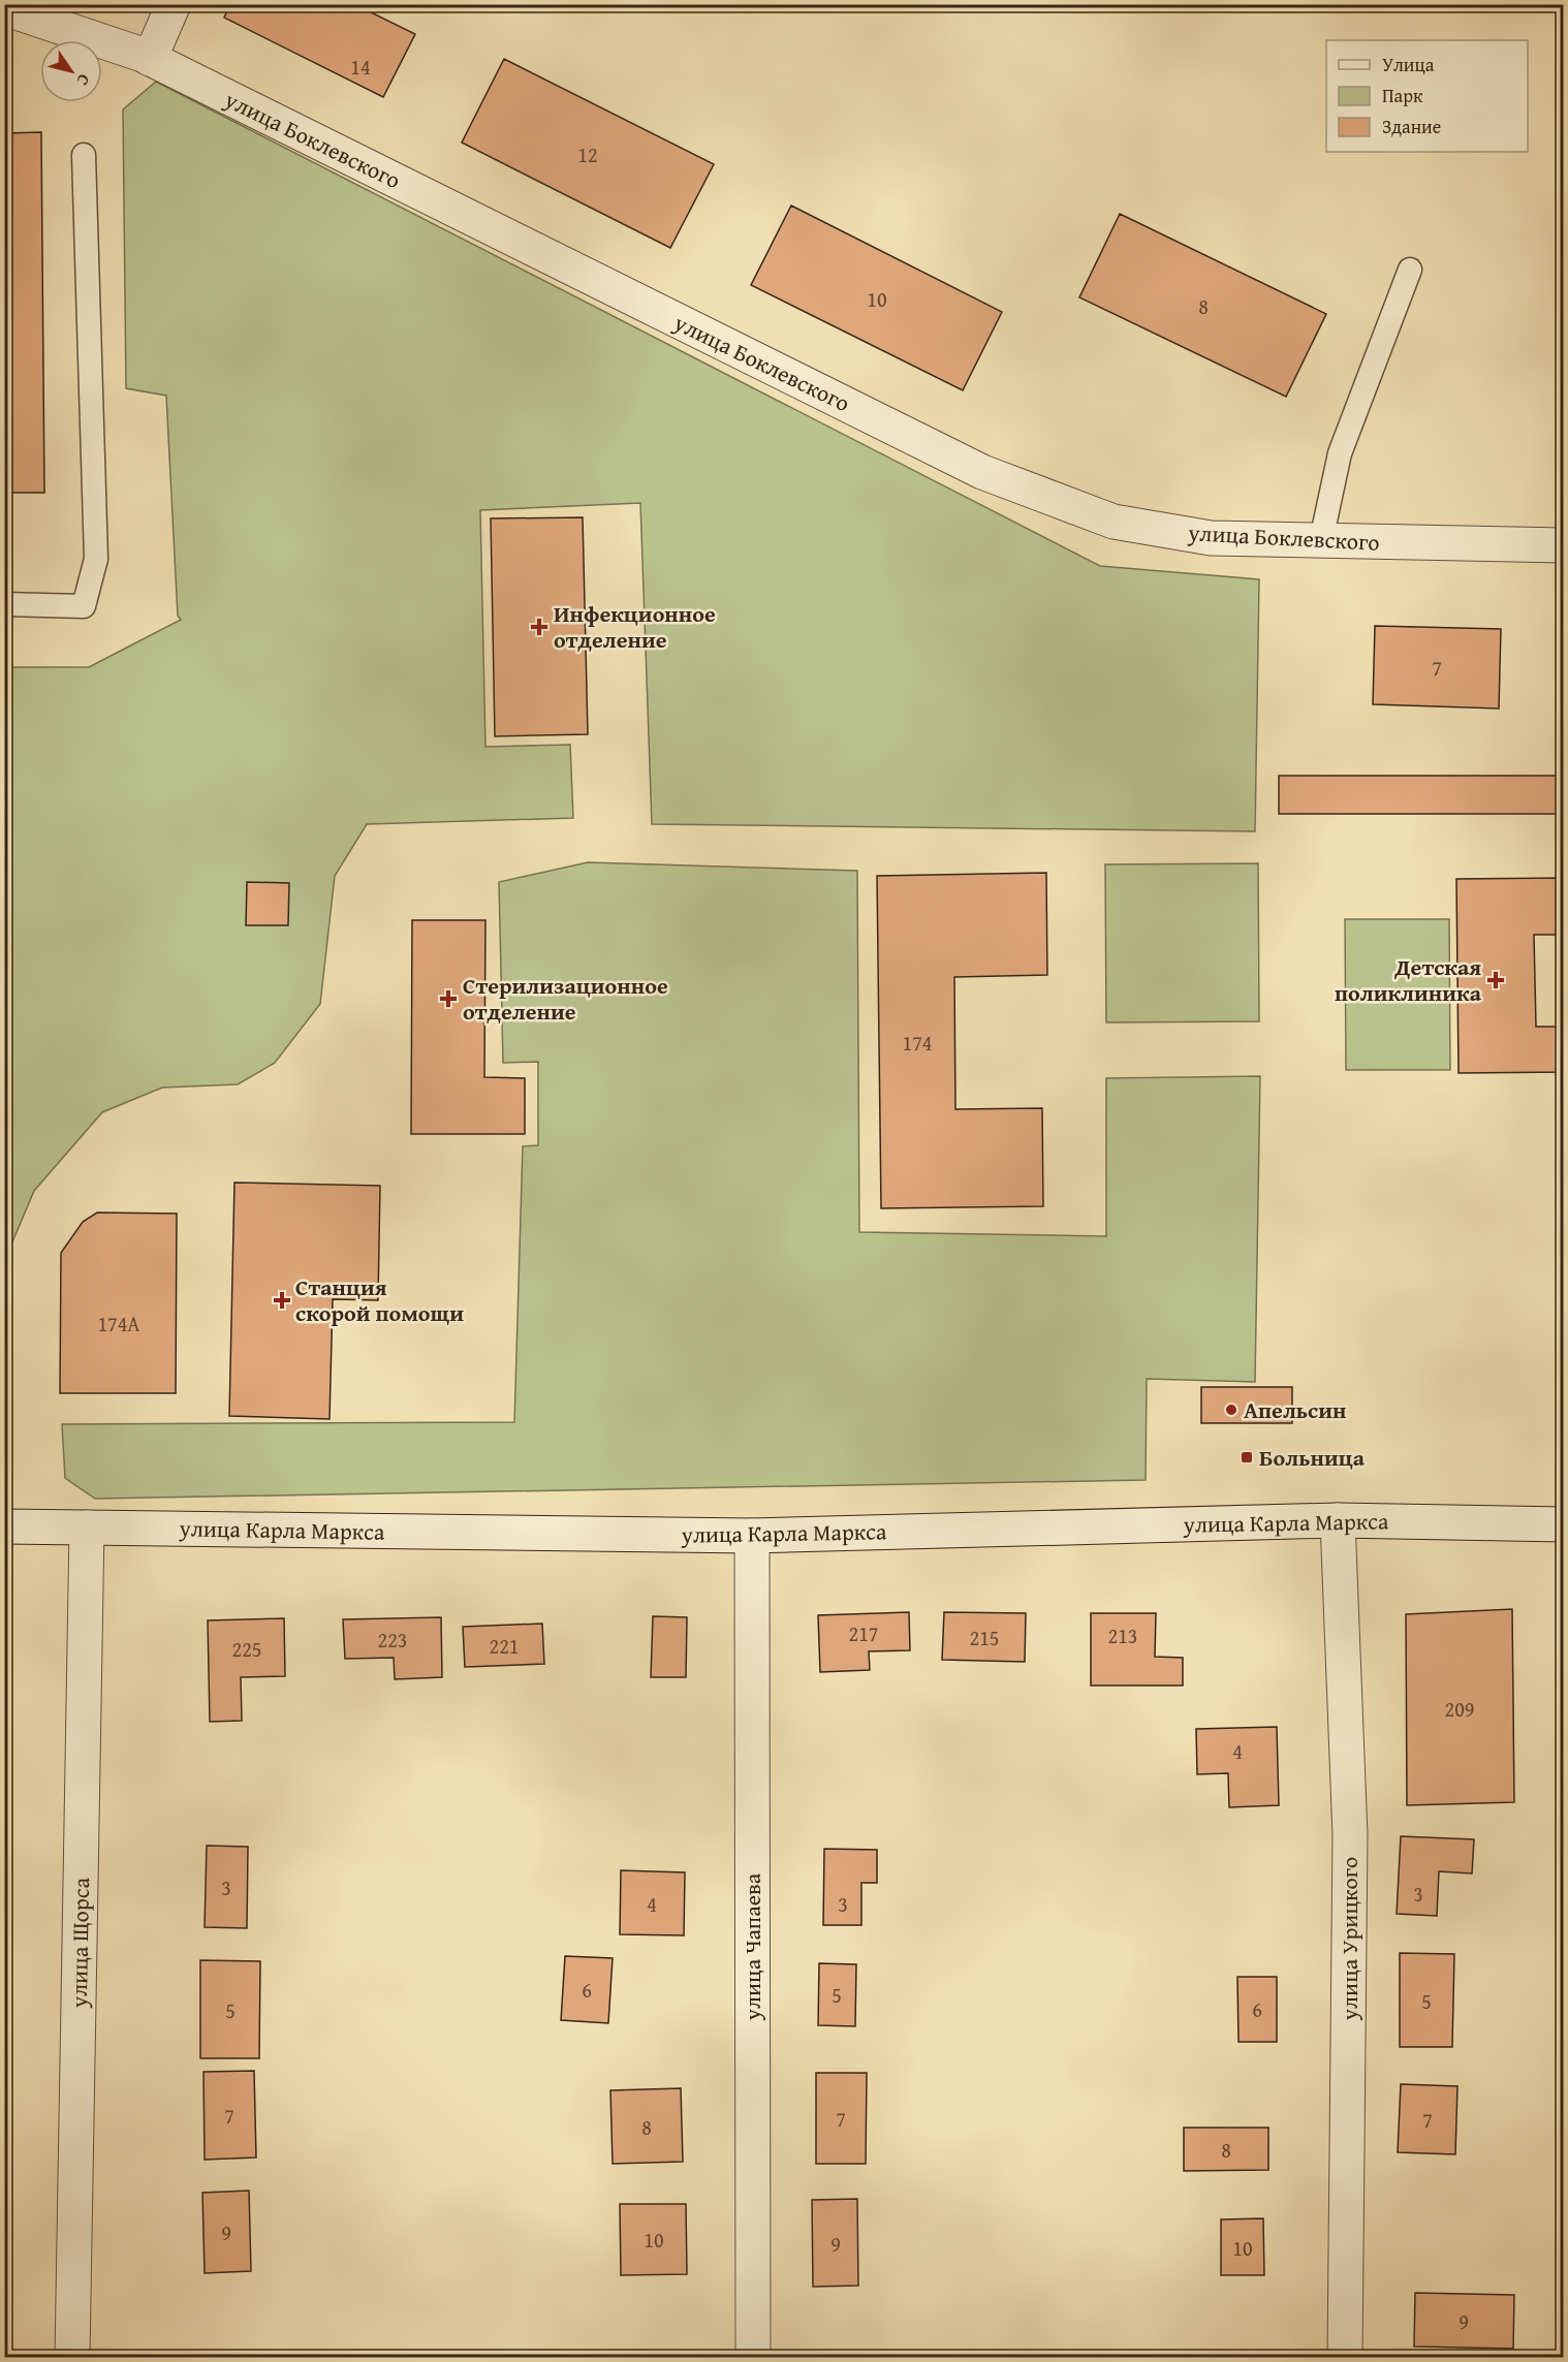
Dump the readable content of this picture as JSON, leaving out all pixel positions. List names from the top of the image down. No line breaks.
{"streets":{"street":["улица Боклевского","улица Карла Маркса","улица Урицкого","улица Щорса","улица Чапаева"]},"crossings":[["улица Карла Маркса","улица Урицкого"],["улица Карла Маркса","улица Щорса"],["улица Карла Маркса","улица Чапаева"]],"places":{"health":["Инфекционное отделение","Детская поликлиника","Стерилизационное отделение","Станция скорой помощи"],"other":["Апельсин"],"transit":["Больница"]},"house_numbers":["14","12","10","8","7","174","174А","217","213","215","223","221","225","209","4","3","3","4","3","6","5","5","6","5","7","7","7","8","8","9","10","9","10","9"],"legend":["Улица","Парк","Здание"],"north":"bottom right"}
